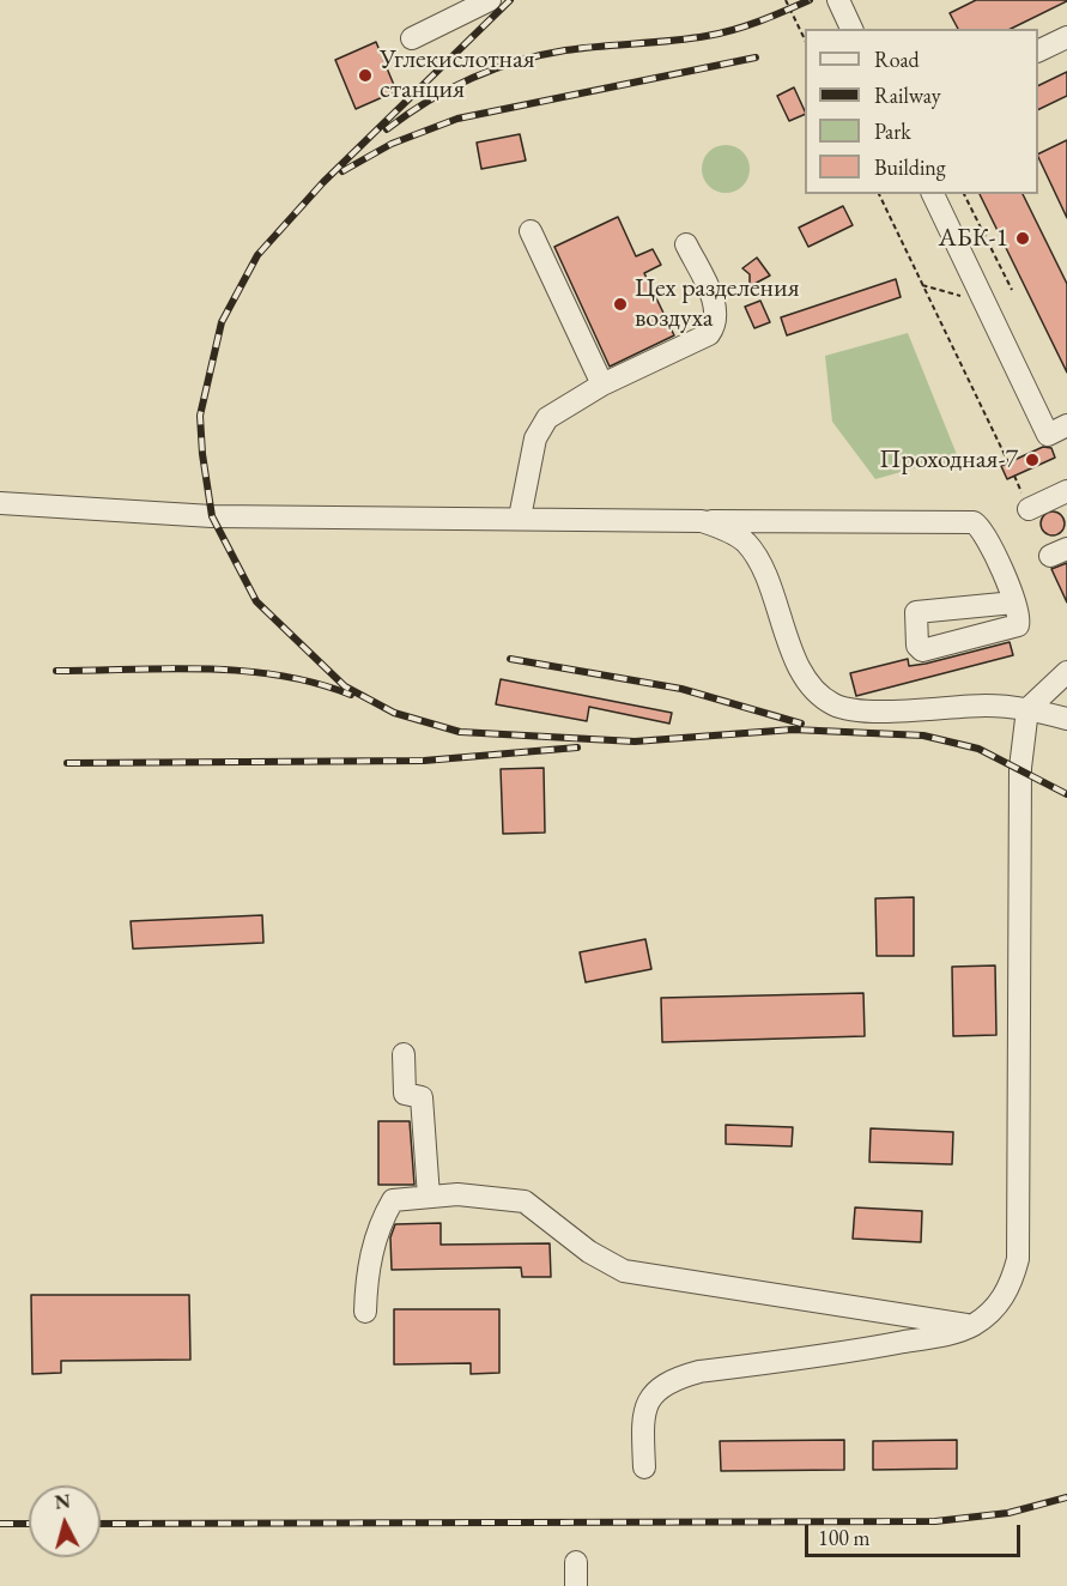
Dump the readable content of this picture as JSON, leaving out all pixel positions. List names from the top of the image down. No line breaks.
{"places":["Углекислотная станция","АБК-1","Цех разделения воздуха","Проходная-7"],"legend":["Road","Railway","Park","Building"],"scale_bar":"100 m","north":"top"}
